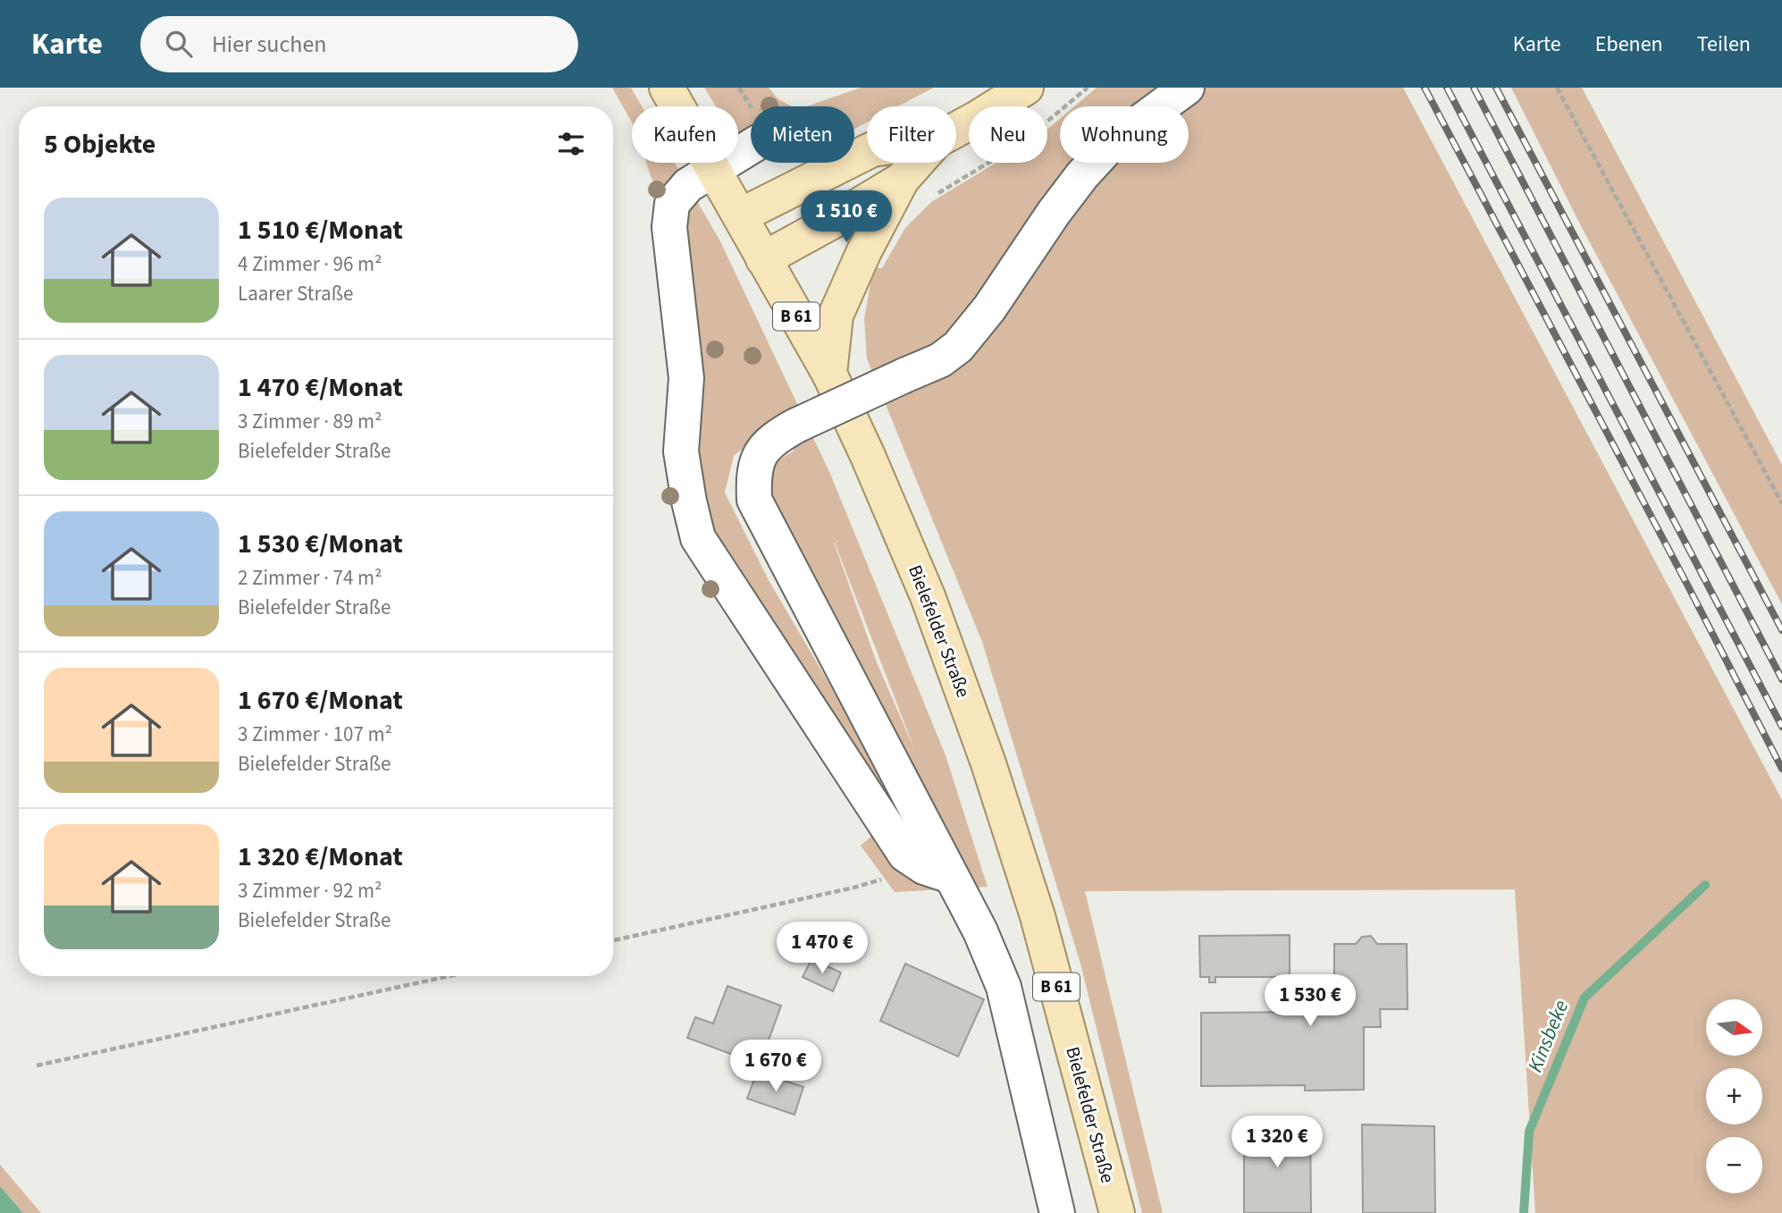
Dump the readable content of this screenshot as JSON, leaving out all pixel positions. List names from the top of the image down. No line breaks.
{"streets":{"main road":["B 61","Bielefelder Straße"]},"crossings":[["B 61","Bielefelder Straße"]],"water":["Kinsbeke"],"north":"right","page":{"header":"Karte","search":"Hier suchen","nav":["Karte","Ebenen","Teilen"],"chip":["Kaufen","Mieten","Filter","Neu","Wohnung"],"heading":"5 Objekte","list":[{"name":"1 510 €/Monat","note":"4 Zimmer · 96 m² · Laarer Straße"},{"name":"1 470 €/Monat","note":"3 Zimmer · 89 m² · Bielefelder Straße"},{"name":"1 530 €/Monat","note":"2 Zimmer · 74 m² · Bielefelder Straße"},{"name":"1 670 €/Monat","note":"3 Zimmer · 107 m² · Bielefelder Straße"},{"name":"1 320 €/Monat","note":"3 Zimmer · 92 m² · Bielefelder Straße"}],"price":["1 510 €","1 470 €","1 530 €","1 670 €","1 320 €"],"map_buttons":["+","−"]}}
